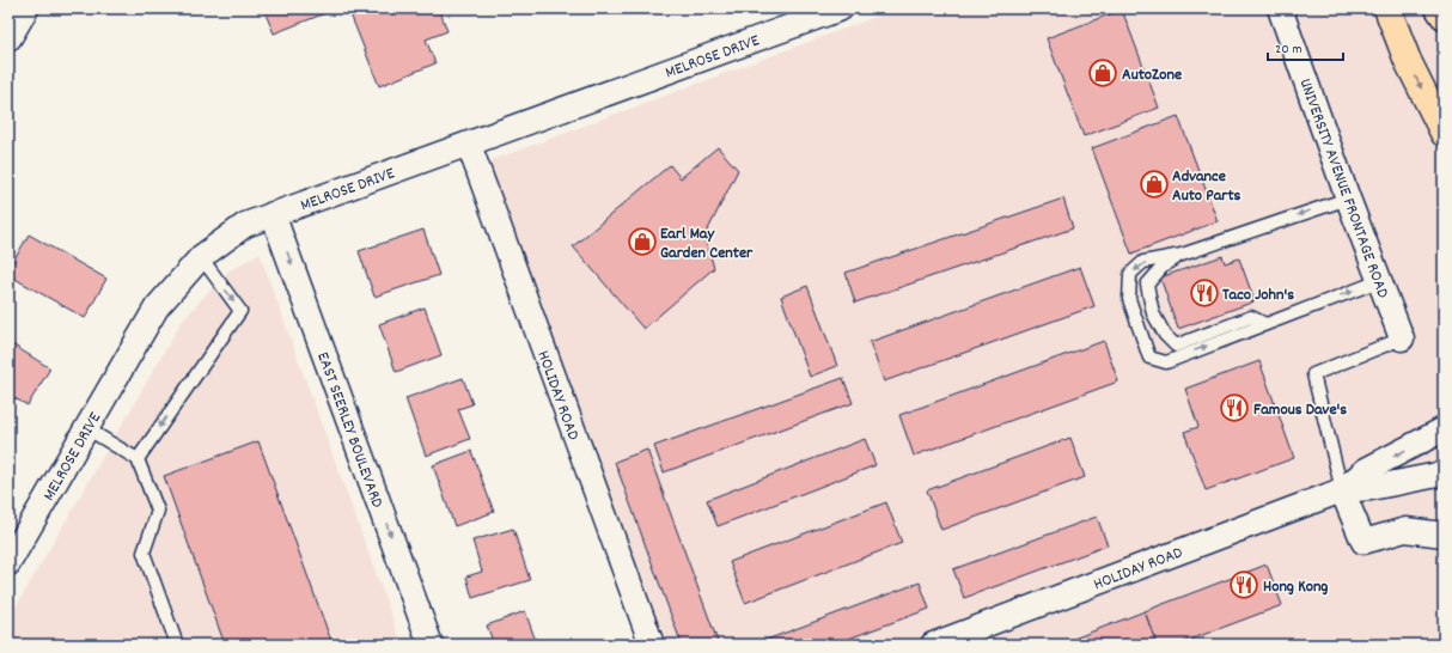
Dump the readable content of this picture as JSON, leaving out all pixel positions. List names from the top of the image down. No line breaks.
{"streets":{"street":["MELROSE DRIVE","UNIVERSITY AVENUE FRONTAGE ROAD","HOLIDAY ROAD","EAST SEERLEY BOULEVARD"]},"crossings":[["MELROSE DRIVE","HOLIDAY ROAD"],["MELROSE DRIVE","EAST SEERLEY BOULEVARD"]],"one_way":["EAST SEERLEY BOULEVARD"],"places":{"shop":["AutoZone","Advance Auto Parts","Earl May Garden Center"],"restaurant":["Taco John's","Famous Dave's","Hong Kong"]},"scale_bar":"20 m"}
